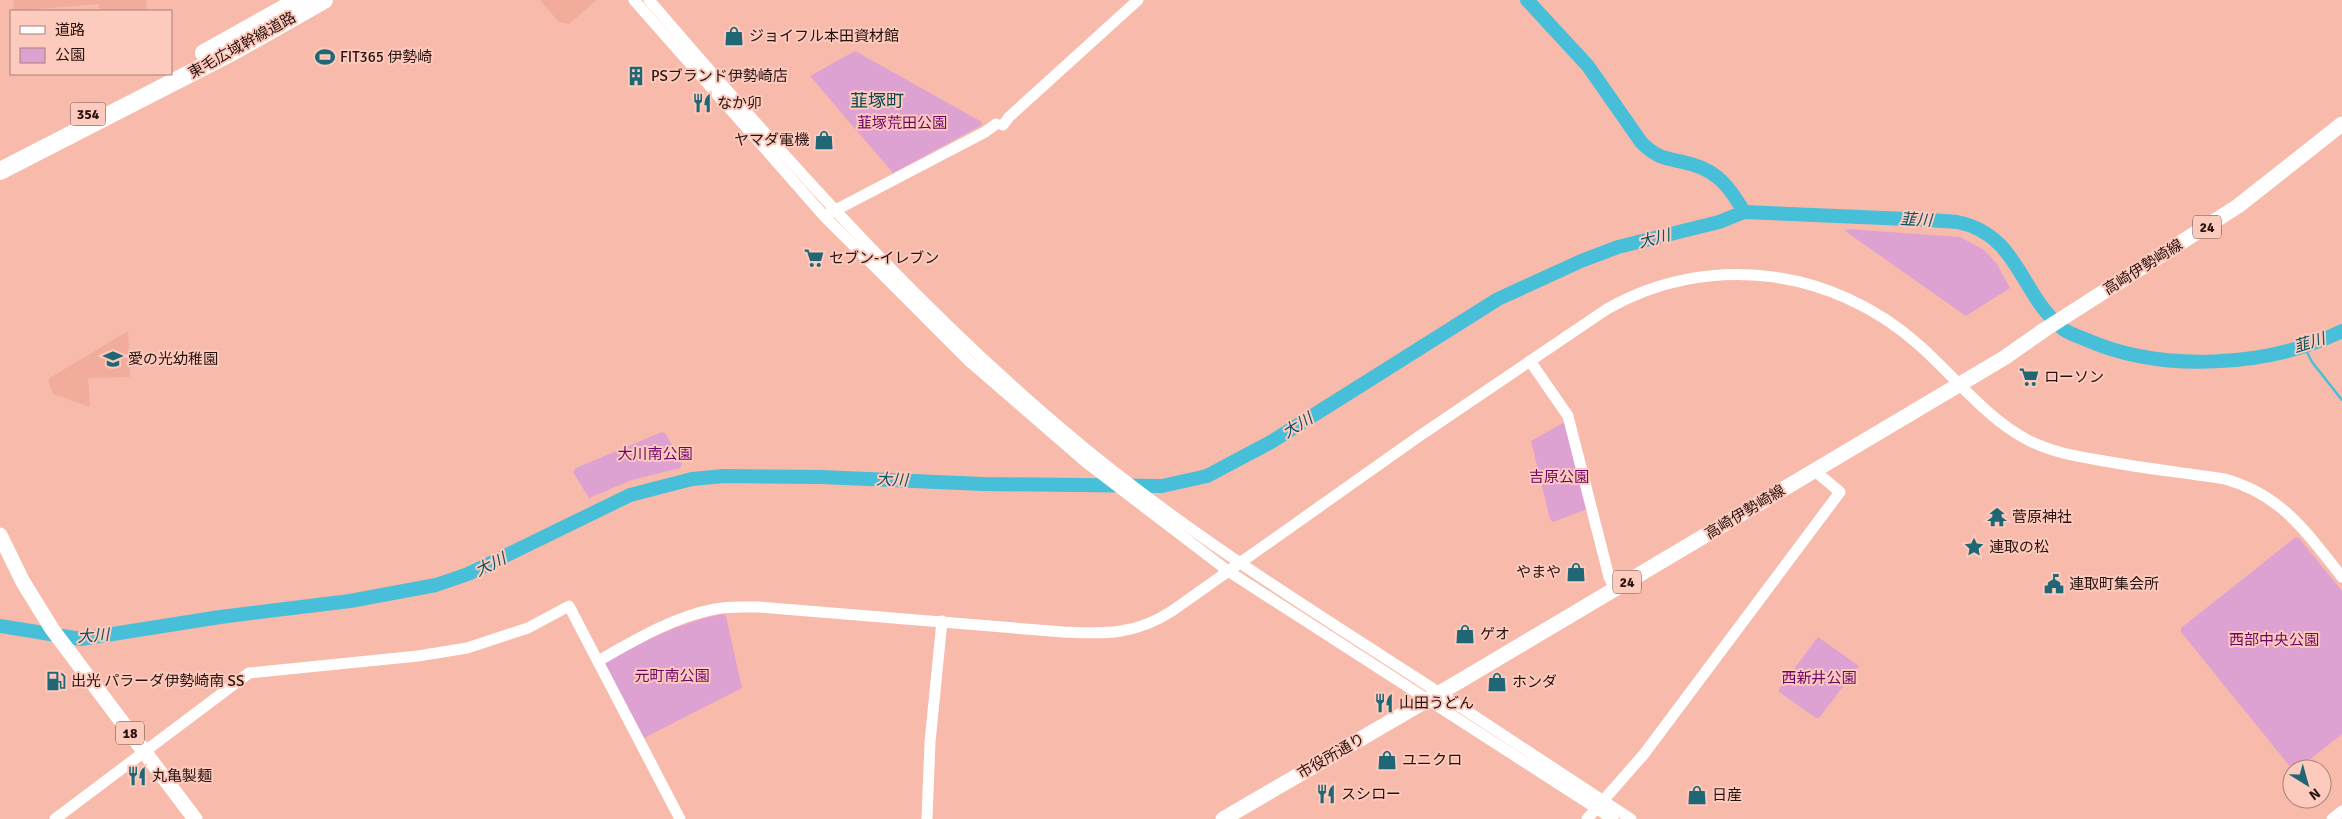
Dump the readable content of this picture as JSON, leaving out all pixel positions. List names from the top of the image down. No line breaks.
{"streets":{"highway":["東毛広域幹線道路","354"],"main road":["24","高崎伊勢崎線","18","市役所通り"]},"crossings":[["高崎伊勢崎線","市役所通り"]],"districts":["韮塚町"],"water":["韮川","大川"],"parks":["韮塚荒田公園","大川南公園","吉原公園","西部中央公園","元町南公園","西新井公園"],"places":{"shop":["ジョイフル本田資材館","ヤマダ電機","やまや","ゲオ","ホンダ","ユニクロ","日産"],"sports":["FIT365 伊勢崎"],"building":["PSブランド伊勢崎店"],"restaurant":["なか卯","山田うどん","丸亀製麺","スシロー"],"supermarket":["セブン-イレブン","ローソン"],"school or university":["愛の光幼稚園"],"temple":["菅原神社"],"place":["連取の松"],"public building":["連取町集会所"],"fuel station":["出光 パラーダ伊勢崎南 SS"]},"legend":["道路","公園"],"north":"bottom right"}
